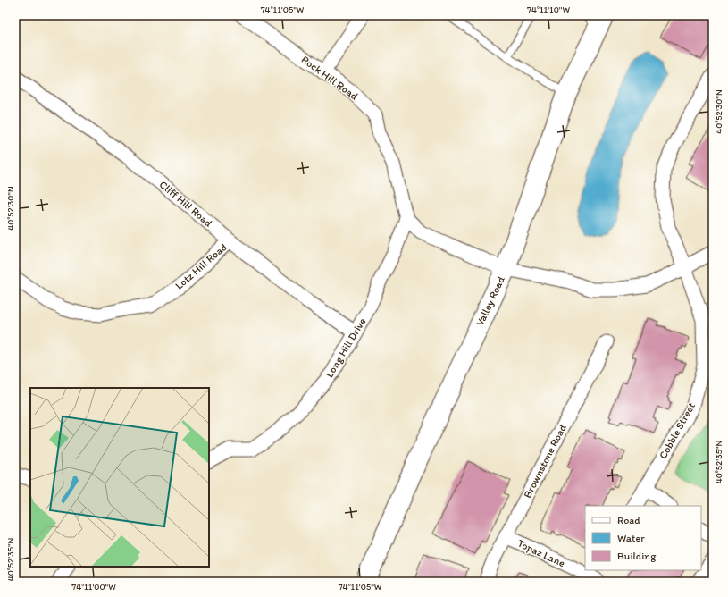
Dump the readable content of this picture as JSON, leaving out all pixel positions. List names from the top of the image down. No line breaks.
{"streets":{"main road":["Valley Road"],"street":["Rock Hill Road","Cliff Hill Road","Lotz Hill Road","Long Hill Drive","Cobble Street","Brownstone Road","Topaz Lane"]},"crossings":[["Rock Hill Road","Valley Road"],["Rock Hill Road","Long Hill Drive"],["Rock Hill Road","Cobble Street"],["Cliff Hill Road","Lotz Hill Road"],["Cliff Hill Road","Long Hill Drive"],["Brownstone Road","Topaz Lane"]],"legend":["Road","Water","Building"],"coordinates":["74°11'05\"W","74°11'10\"W","40°52'30\"N","40°52'35\"N","74°11'00\"W"]}
